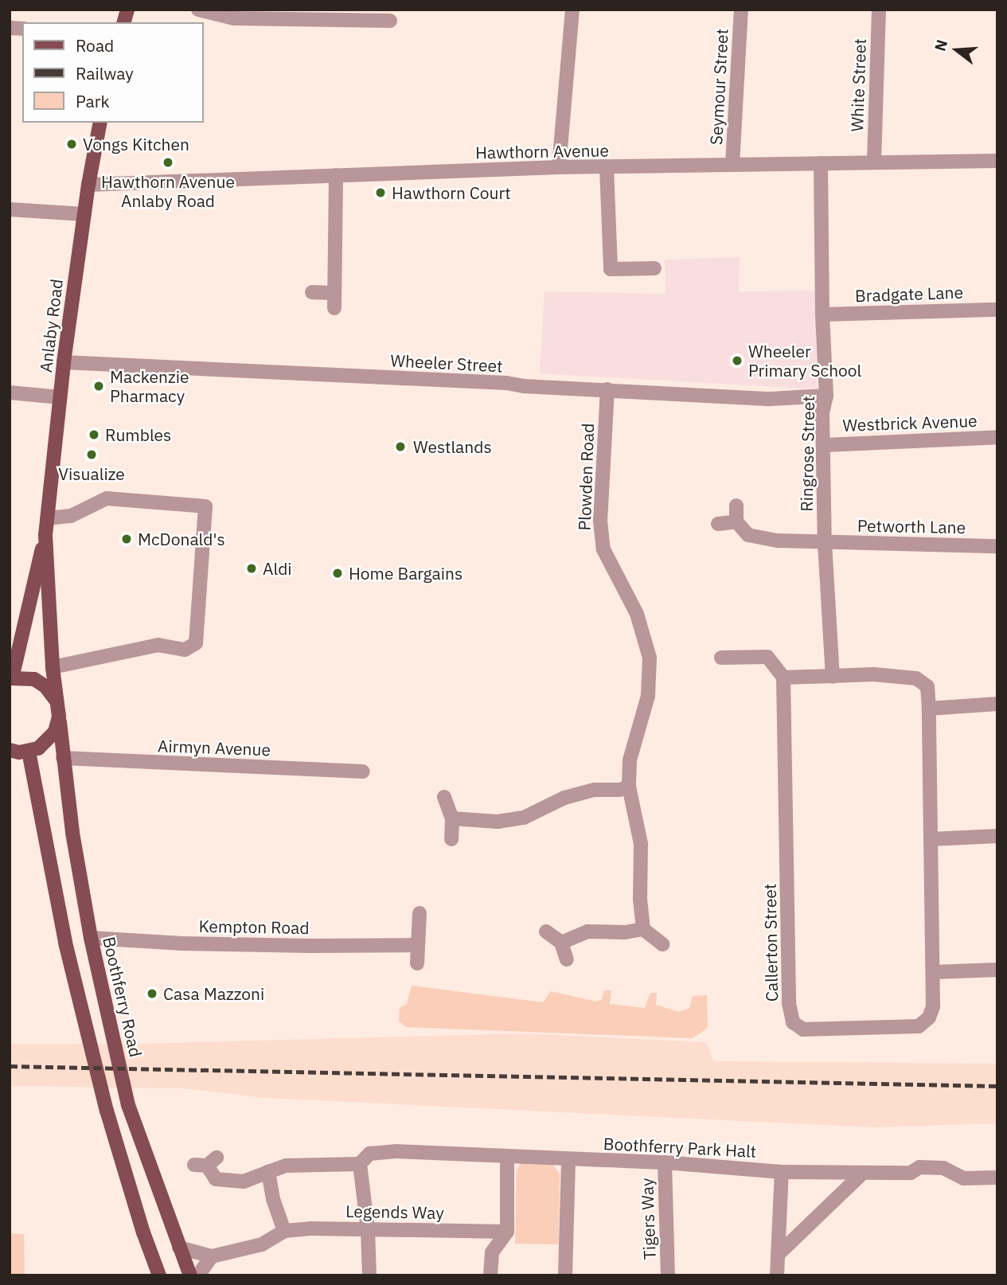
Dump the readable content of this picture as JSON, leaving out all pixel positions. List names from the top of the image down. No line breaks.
{"streets":{"main road":["Anlaby Road","Boothferry Road"],"street":["White Street","Seymour Street","Hawthorn Avenue","Bradgate Lane","Wheeler Street","Westbrick Avenue","Ringrose Street","Plowden Road","Petworth Lane","Airmyn Avenue","Kempton Road","Callerton Street","Boothferry Park Halt","Legends Way","Tigers Way"]},"crossings":[["White Street","Hawthorn Avenue"],["Seymour Street","Hawthorn Avenue"],["Hawthorn Avenue","Anlaby Road"],["Hawthorn Avenue","Ringrose Street"],["Bradgate Lane","Ringrose Street"],["Anlaby Road","Wheeler Street"],["Anlaby Road","Boothferry Road"],["Wheeler Street","Ringrose Street"],["Wheeler Street","Plowden Road"],["Westbrick Avenue","Ringrose Street"],["Ringrose Street","Petworth Lane"],["Ringrose Street","Callerton Street"],["Airmyn Avenue","Boothferry Road"],["Kempton Road","Boothferry Road"],["Boothferry Road","Legends Way"],["Boothferry Park Halt","Tigers Way"]],"places":["Vongs Kitchen","Hawthorn Avenue Anlaby Road","Hawthorn Court","Wheeler Primary School","Mackenzie Pharmacy","Rumbles","Westlands","Visualize","McDonald's","Aldi","Home Bargains","Casa Mazzoni"],"legend":["Road","Railway","Park"],"north":"left"}
